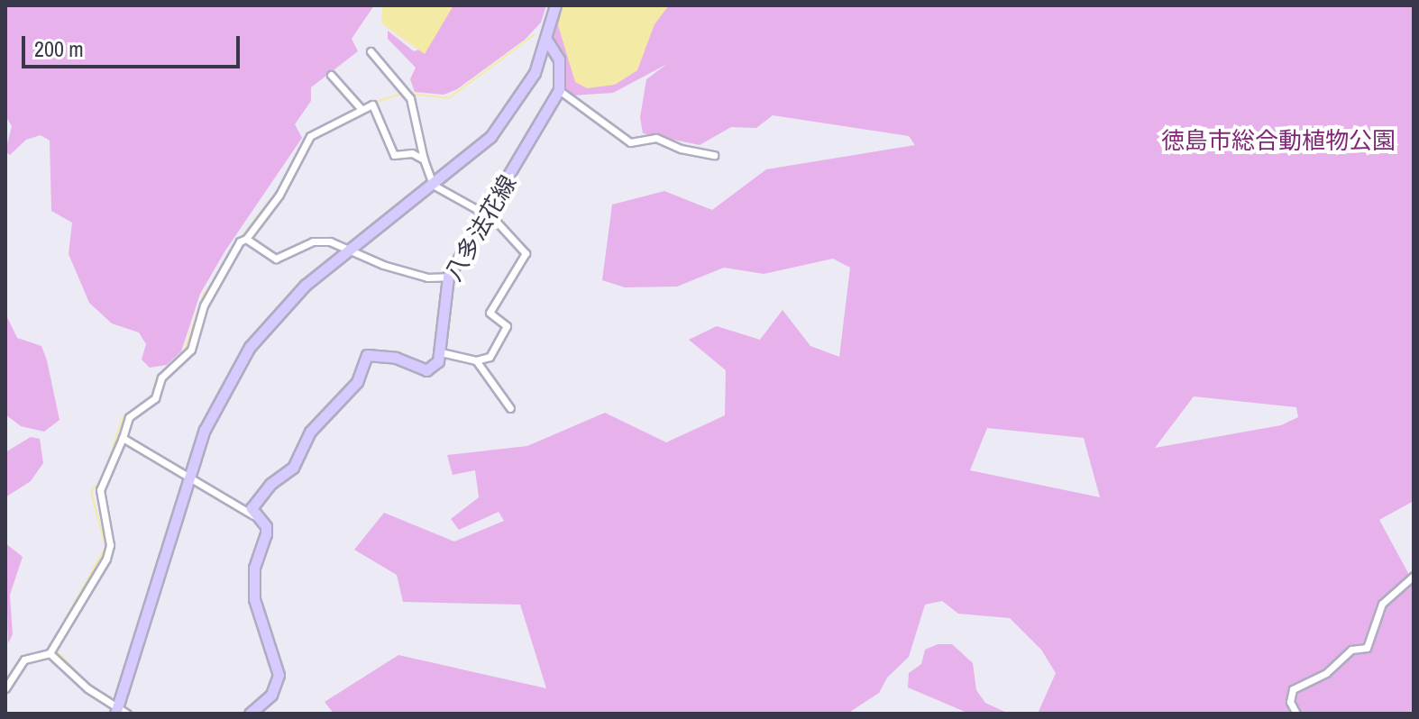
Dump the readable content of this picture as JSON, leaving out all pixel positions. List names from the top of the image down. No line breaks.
{"streets":{"main road":["八多法花線"]},"parks":["徳島市総合動植物公園"],"scale_bar":"200 m"}
